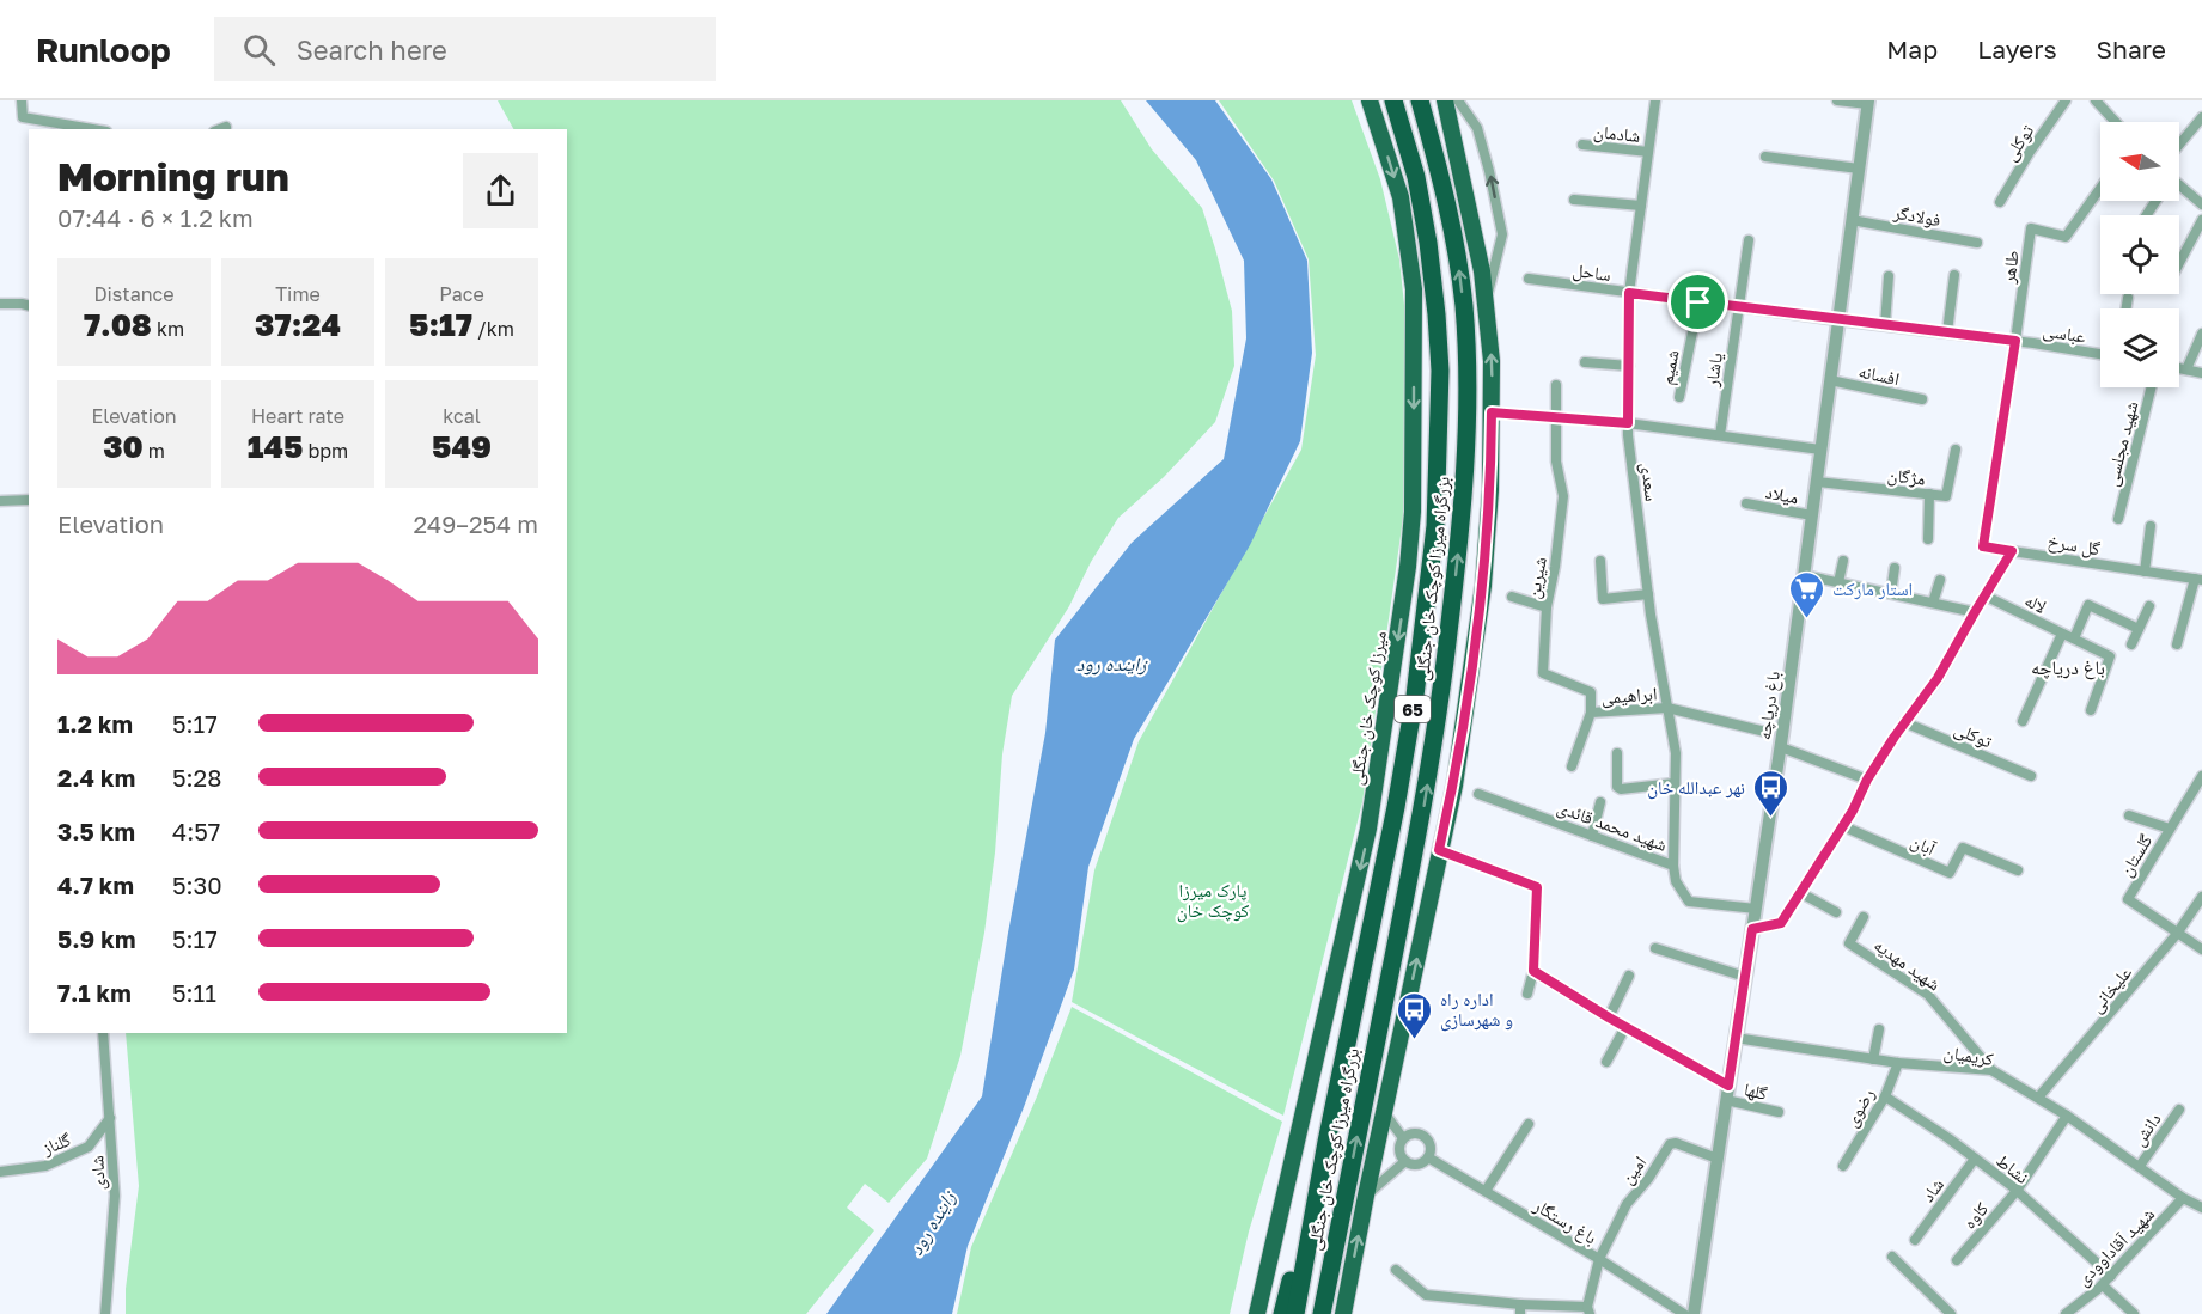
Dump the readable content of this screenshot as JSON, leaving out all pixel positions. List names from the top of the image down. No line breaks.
{"streets":{"highway":["بزرگراه میرزا کوچک خان جنگلی","65"],"main road":["میرزا کوچک خان جنگلی"],"street":["شادمان","توکلی","فولادگر","طاهر","ساحل","عباسی","شمیم","یاشار","افسانه","شهید مجلسی","مژگان","سعدی","میلاد","گل سرخ","شیرین","لاله","ابراهیمی","باغ دریاچه","شهید محمد قائدی","آبان","گلستان","شهید مهدیه","علیخانی","کریمیان","گلها","رضوی","دانش","گلناز","نشاط","امین","شادی","شاد","کاوه","باغ رستگار","شهید آقاداوودی"]},"crossings":[["شادمان","سعدی"],["فولادگر","باغ دریاچه"],["طاهر","عباسی"],["طاهر","گل سرخ"],["ساحل","عباسی"],["ساحل","شمیم"],["ساحل","یاشار"],["ساحل","سعدی"],["ساحل","باغ دریاچه"],["عباسی","گل سرخ"],["عباسی","باغ دریاچه"],["افسانه","باغ دریاچه"],["مژگان","باغ دریاچه"],["سعدی","ابراهیمی"],["سعدی","شهید محمد قائدی"],["میلاد","باغ دریاچه"],["شیرین","ابراهیمی"],["باغ دریاچه","شهید محمد قائدی"],["باغ دریاچه","کریمیان"],["باغ دریاچه","گلها"],["باغ دریاچه","امین"],["گلستان","علیخانی"],["شهید مهدیه","کریمیان"],["علیخانی","کریمیان"],["کریمیان","رضوی"],["کریمیان","دانش"],["کریمیان","کاوه"],["کریمیان","شهید آقاداوودی"],["رضوی","نشاط"],["گلناز","شادی"],["نشاط","شاد"],["نشاط","کاوه"],["نشاط","شهید آقاداوودی"],["امین","باغ رستگار"]],"districts":["باغ دریاچه"],"water":["زاینده رود"],"parks":["پارک میرزا کوچک خان"],"places":{"supermarket":["استار مارکت"],"bus stop":["نهر عبدالله خان","اداره راه و شهرسازی"]},"north":"left","page":{"header":"Runloop","search":"Search here","nav":["Map","Layers","Share"],"heading":["Morning run","07:44 · 6 × 1.2 km"],"stats":[["Distance","7.08 km"],["Time","37:24"],["Pace","5:17 /km"],["Elevation","30 m"],["Heart rate","145 bpm"],["kcal","549"]],"chart":["Elevation","249–254 m"],"list":[{"name":"1.2 km","note":"5:17"},{"name":"2.4 km","note":"5:28"},{"name":"3.5 km","note":"4:57"},{"name":"4.7 km","note":"5:30"},{"name":"5.9 km","note":"5:17"},{"name":"7.1 km","note":"5:11"}]}}
